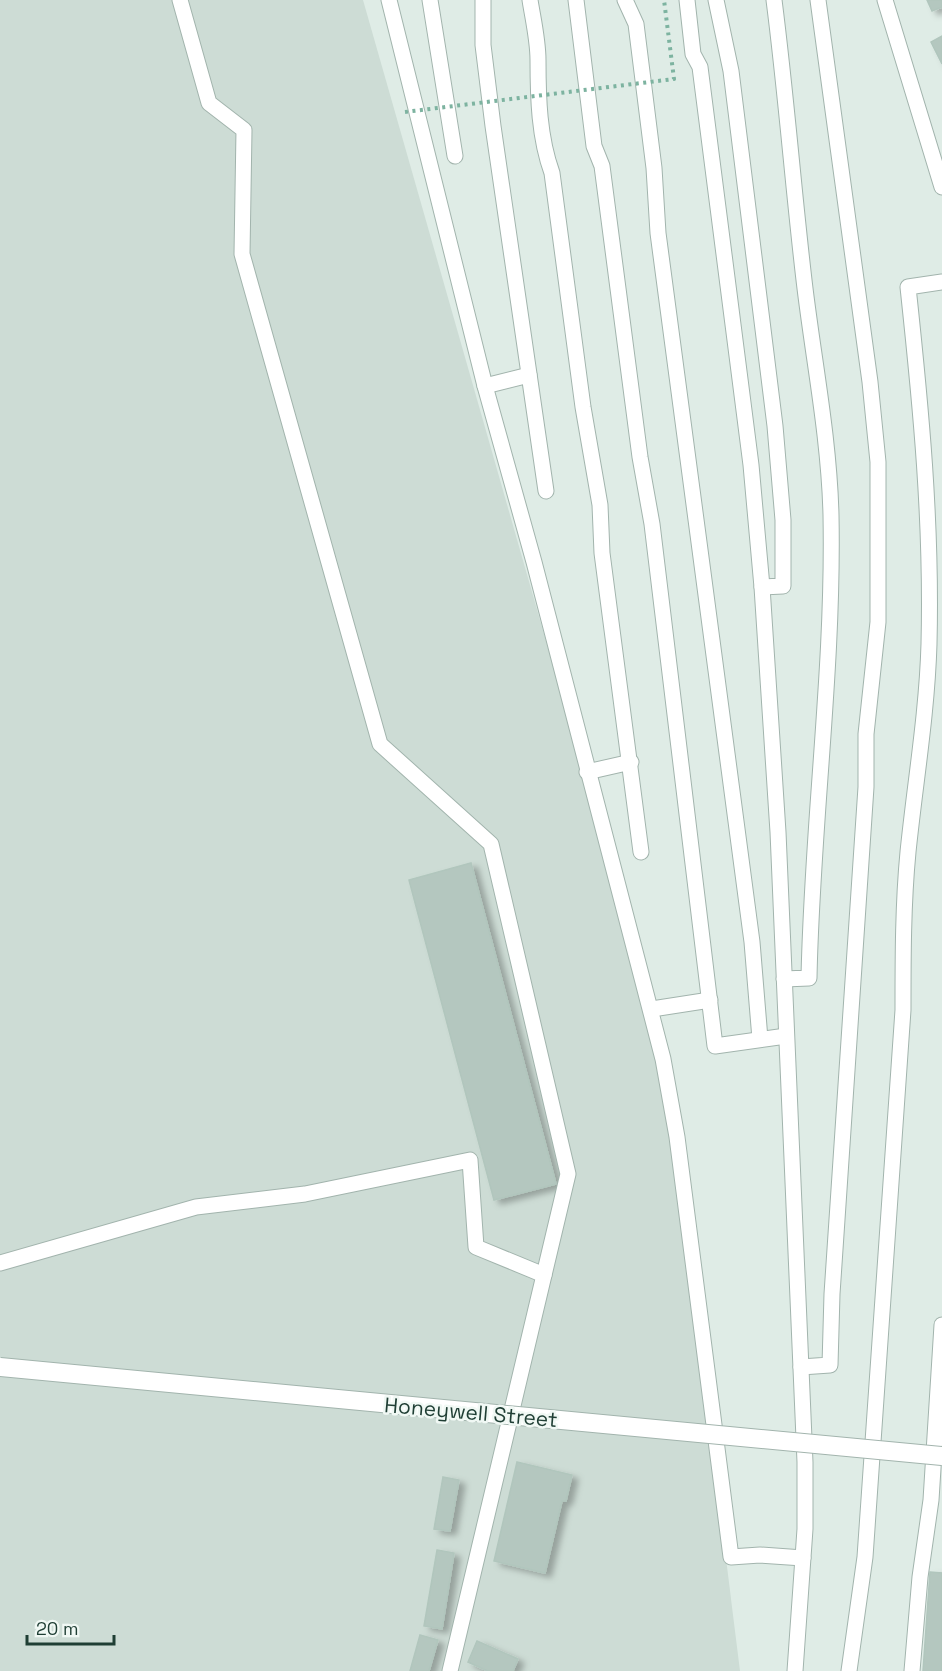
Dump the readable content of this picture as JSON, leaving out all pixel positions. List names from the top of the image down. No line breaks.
{"streets":{"street":["Honeywell Street"]},"scale_bar":"20 m"}
